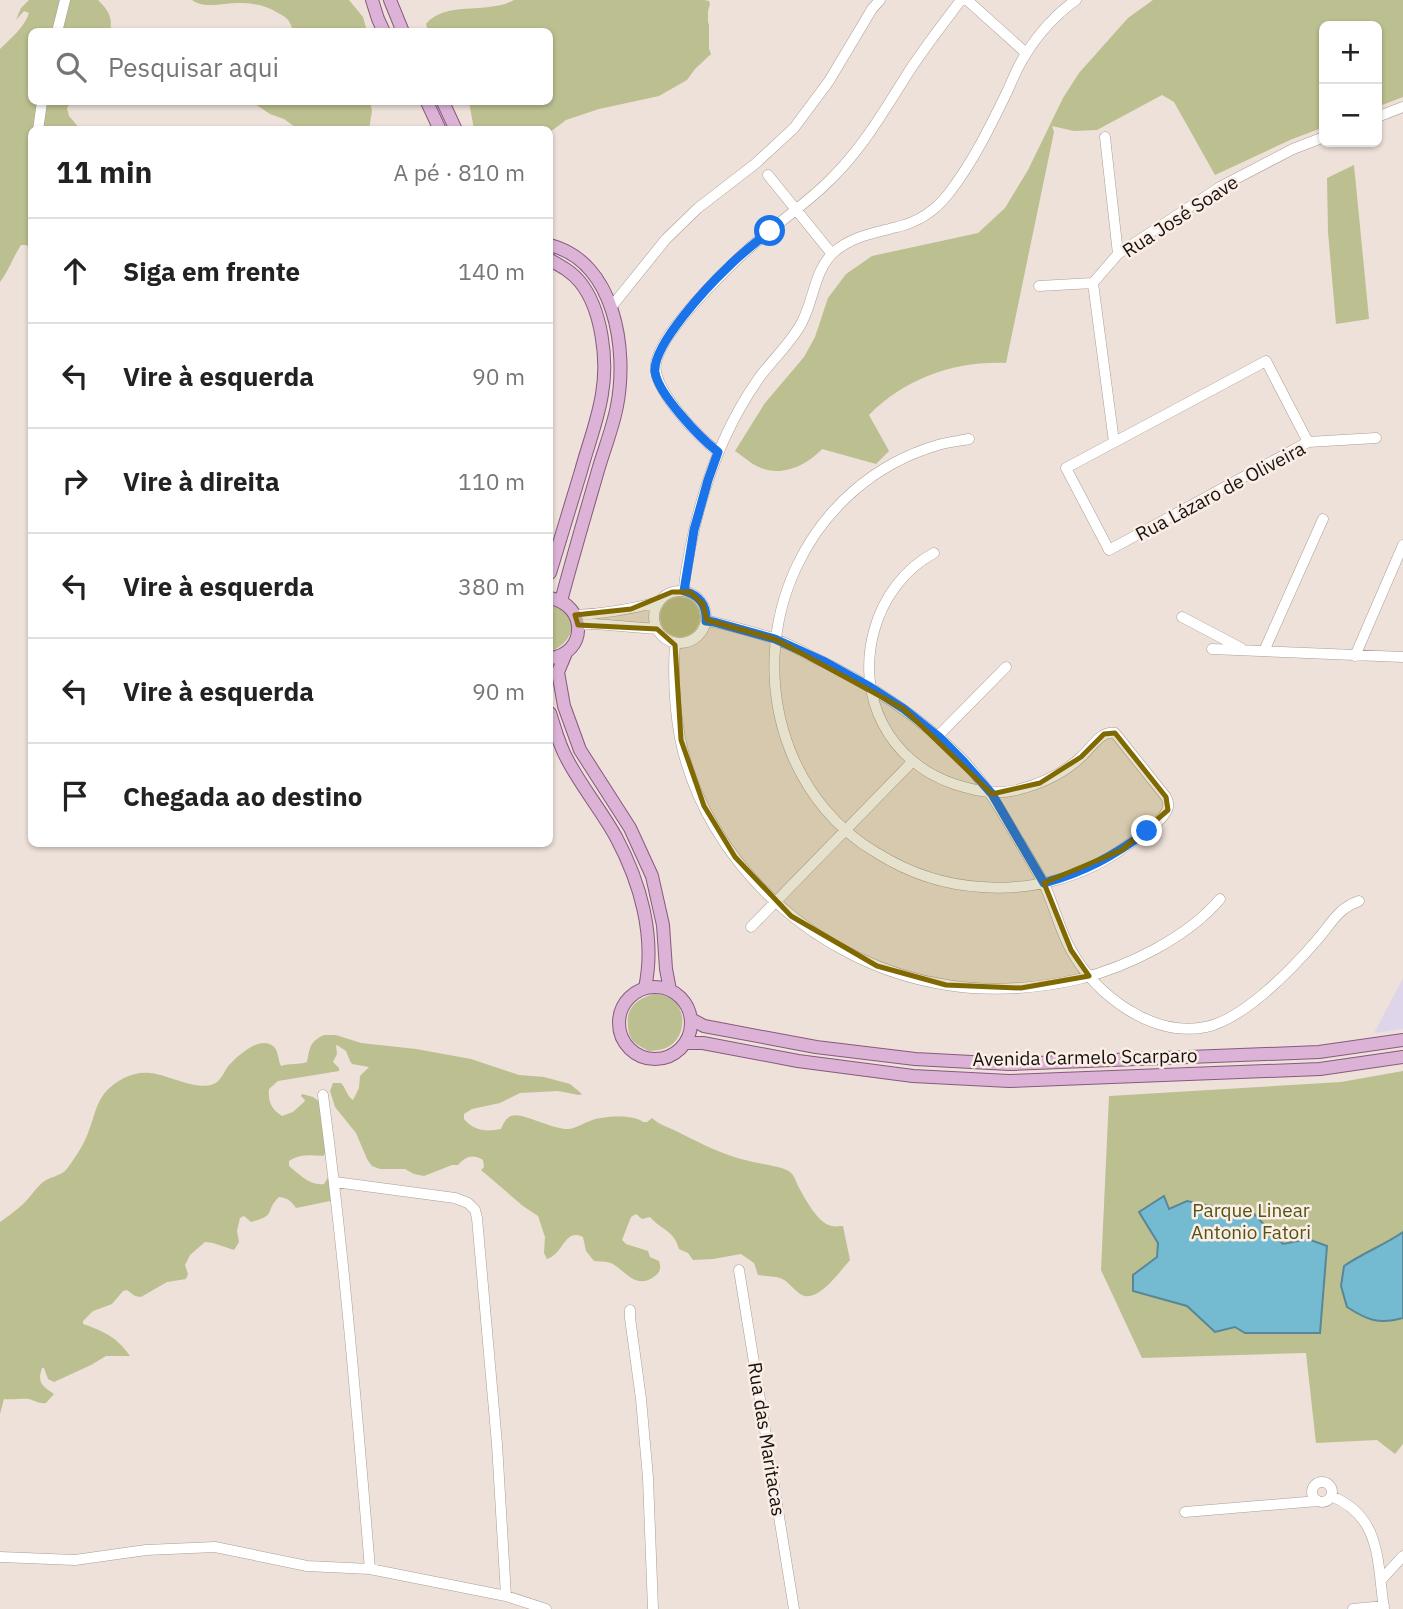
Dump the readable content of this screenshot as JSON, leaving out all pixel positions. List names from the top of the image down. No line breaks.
{"streets":{"main road":["Avenida Carmelo Scarparo"],"street":["Rua José Soave","Rua Lázaro de Oliveira","Rua das Maritacas"]},"parks":["Parque Linear Antonio Fatori"],"page":{"map_buttons":["+","−"],"search":"Pesquisar aqui","heading":["11 min","A pé · 810 m"],"list":[["Siga em frente","140 m"],["Vire à esquerda","90 m"],["Vire à direita","110 m"],["Vire à esquerda","380 m"],["Vire à esquerda","90 m"],"Chegada ao destino"]}}
